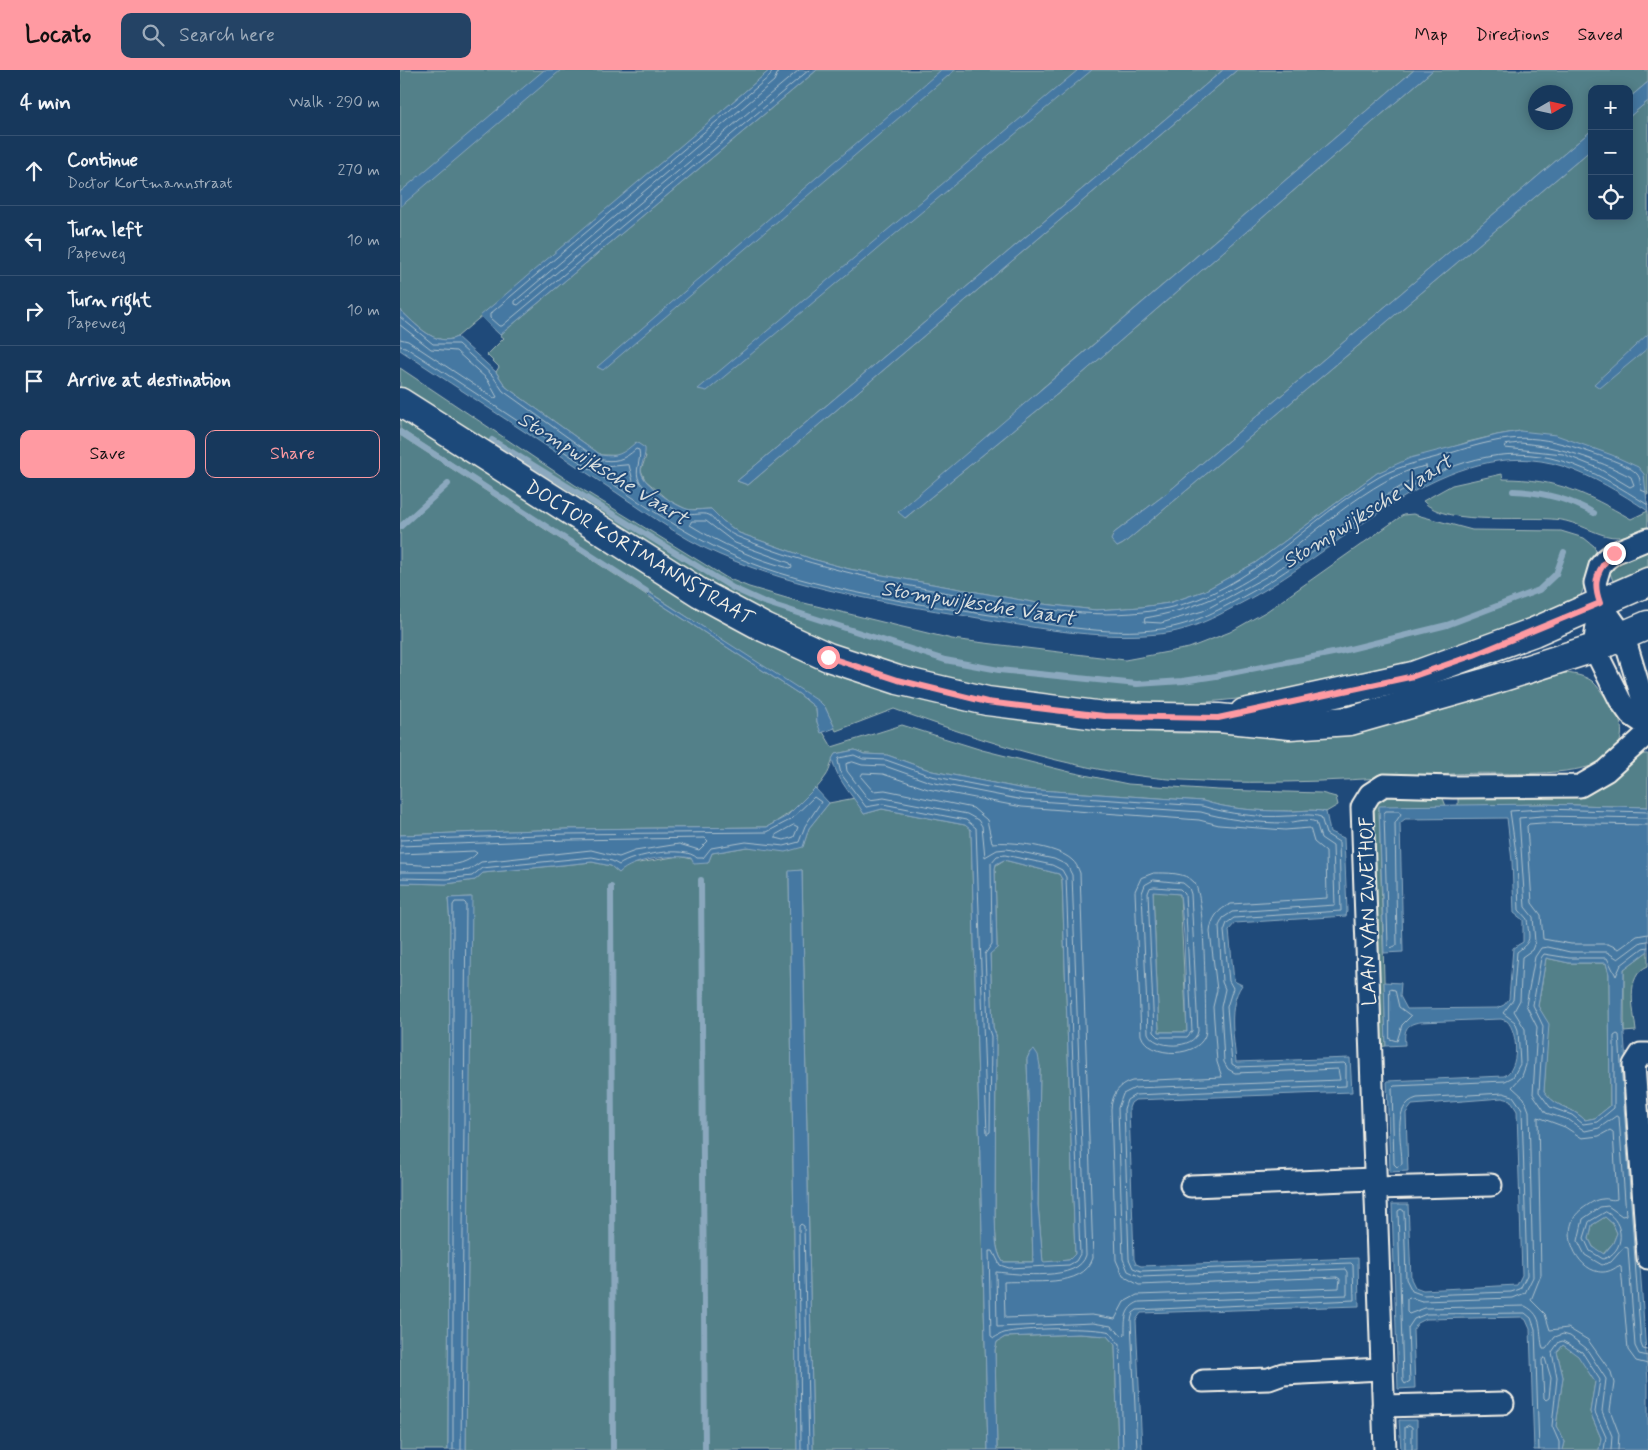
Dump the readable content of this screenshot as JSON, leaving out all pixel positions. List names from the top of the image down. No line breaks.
{"streets":{"main road":["DOCTOR KORTMANNSTRAAT"],"street":["LAAN VAN ZWETHOF"]},"water":["Stompwijksche Vaart"],"north":"right","page":{"header":"Locato","search":"Search here","nav":["Map","Directions","Saved"],"heading":["4 min","Walk · 290 m"],"map_buttons":["+","−"],"list":[["Continue","Doctor Kortmannstraat","270 m"],["Turn left","Papeweg","10 m"],["Turn right","Papeweg","10 m"],"Arrive at destination"],"buttons":["Save","Share"]}}
